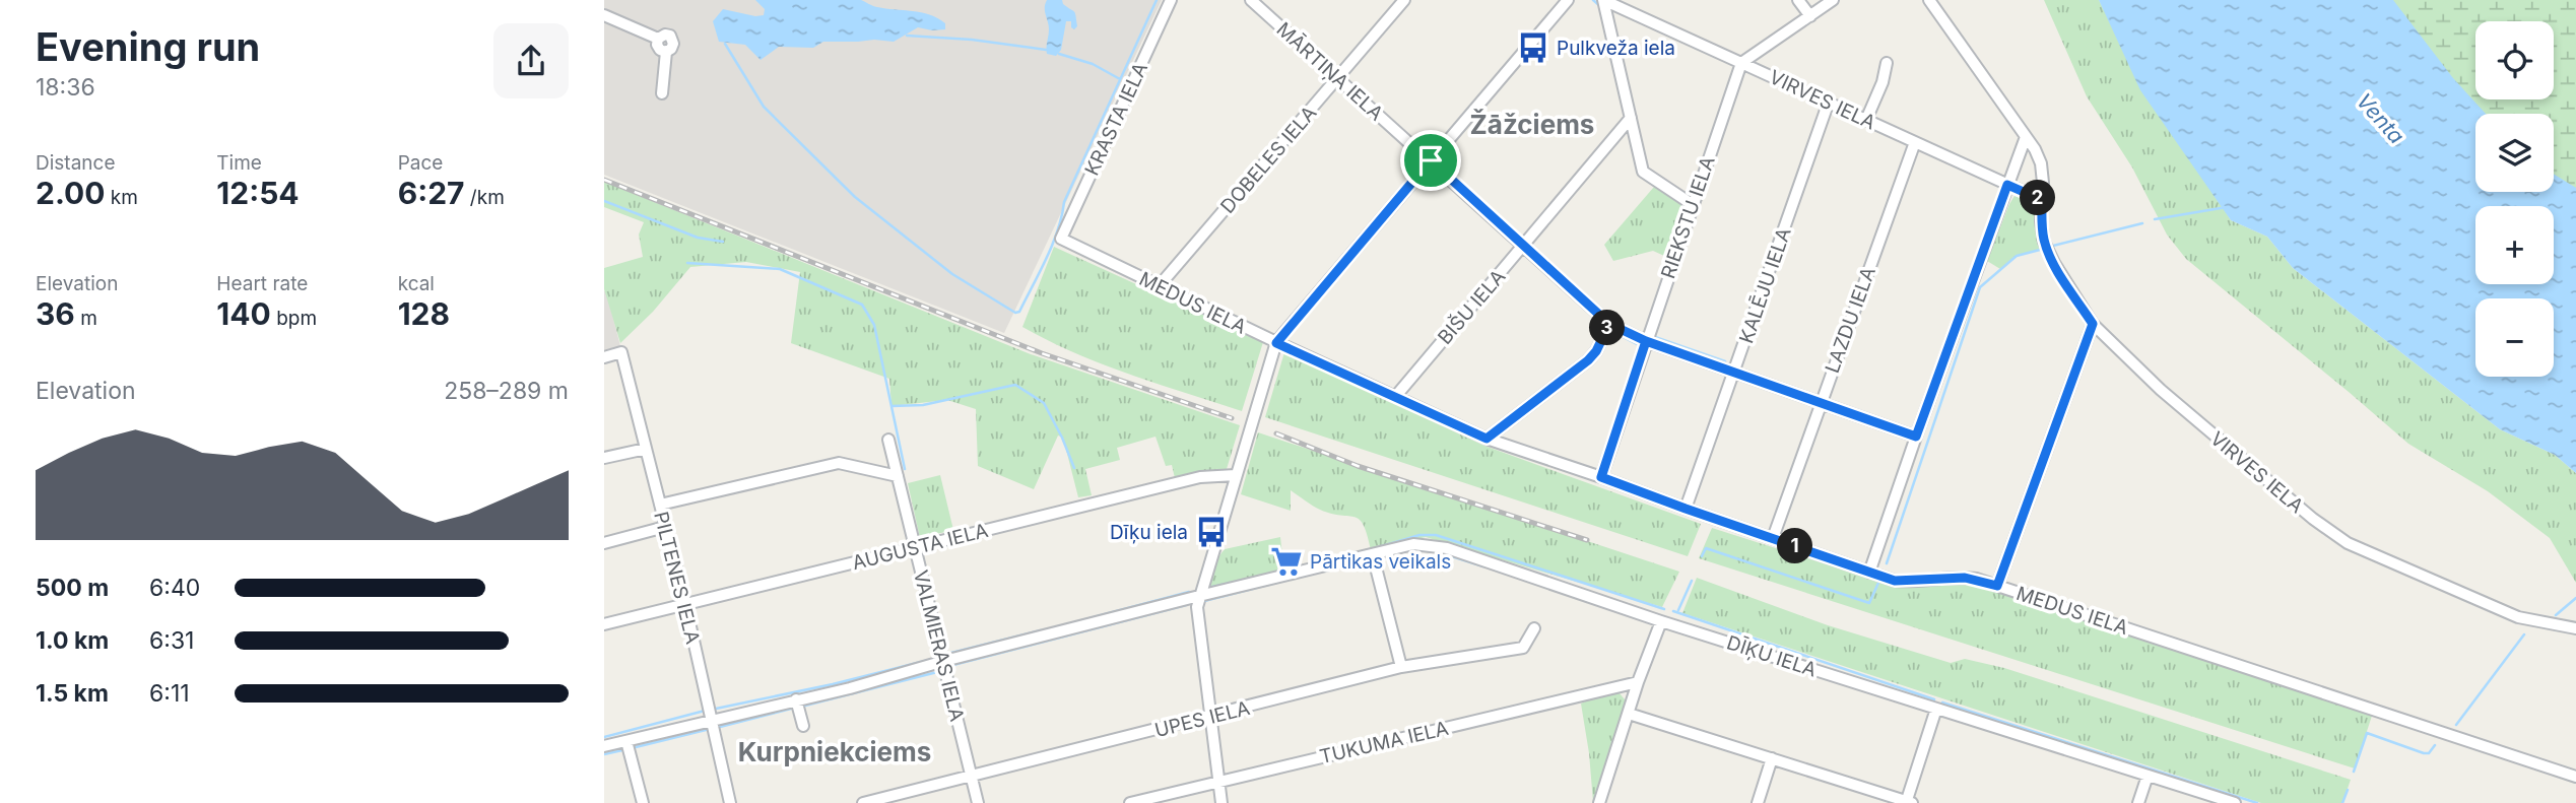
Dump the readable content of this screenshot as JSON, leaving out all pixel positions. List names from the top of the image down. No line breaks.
{"streets":{"street":["MĀRTIŅA IELA","VIRVES IELA","KRASTA IELA","DOBELES IELA","RIEKSTU IELA","KALĒJU IELA","MEDUS IELA","BIŠU IELA","LAZDU IELA","AUGUSTA IELA","PILTENES IELA","VALMIERAS IELA","DĪĶU IELA","UPES IELA","TUKUMA IELA"]},"crossings":[["MĀRTIŅA IELA","DOBELES IELA"],["MĀRTIŅA IELA","RIEKSTU IELA"],["MĀRTIŅA IELA","KALĒJU IELA"],["MĀRTIŅA IELA","BIŠU IELA"],["MĀRTIŅA IELA","LAZDU IELA"],["VIRVES IELA","RIEKSTU IELA"],["VIRVES IELA","KALĒJU IELA"],["VIRVES IELA","LAZDU IELA"],["KRASTA IELA","MEDUS IELA"],["DOBELES IELA","MEDUS IELA"],["RIEKSTU IELA","MEDUS IELA"],["KALĒJU IELA","MEDUS IELA"],["MEDUS IELA","BIŠU IELA"],["MEDUS IELA","LAZDU IELA"],["AUGUSTA IELA","PILTENES IELA"],["AUGUSTA IELA","VALMIERAS IELA"],["PILTENES IELA","DĪĶU IELA"],["VALMIERAS IELA","DĪĶU IELA"],["VALMIERAS IELA","UPES IELA"]],"districts":["Žāžciems","Kurpniekciems"],"water":["Venta"],"places":{"bus stop":["Pulkveža iela","Dīķu iela"],"supermarket":["Pārtikas veikals"]},"page":{"heading":["Evening run","18:36"],"map_buttons":["+","−"],"stats":[["Distance","2.00 km"],["Time","12:54"],["Pace","6:27 /km"],["Elevation","36 m"],["Heart rate","140 bpm"],["kcal","128"]],"pins":["2","3","1"],"chart":["Elevation","258–289 m"],"list":[{"name":"500 m","note":"6:40"},{"name":"1.0 km","note":"6:31"},{"name":"1.5 km","note":"6:11"}]}}
